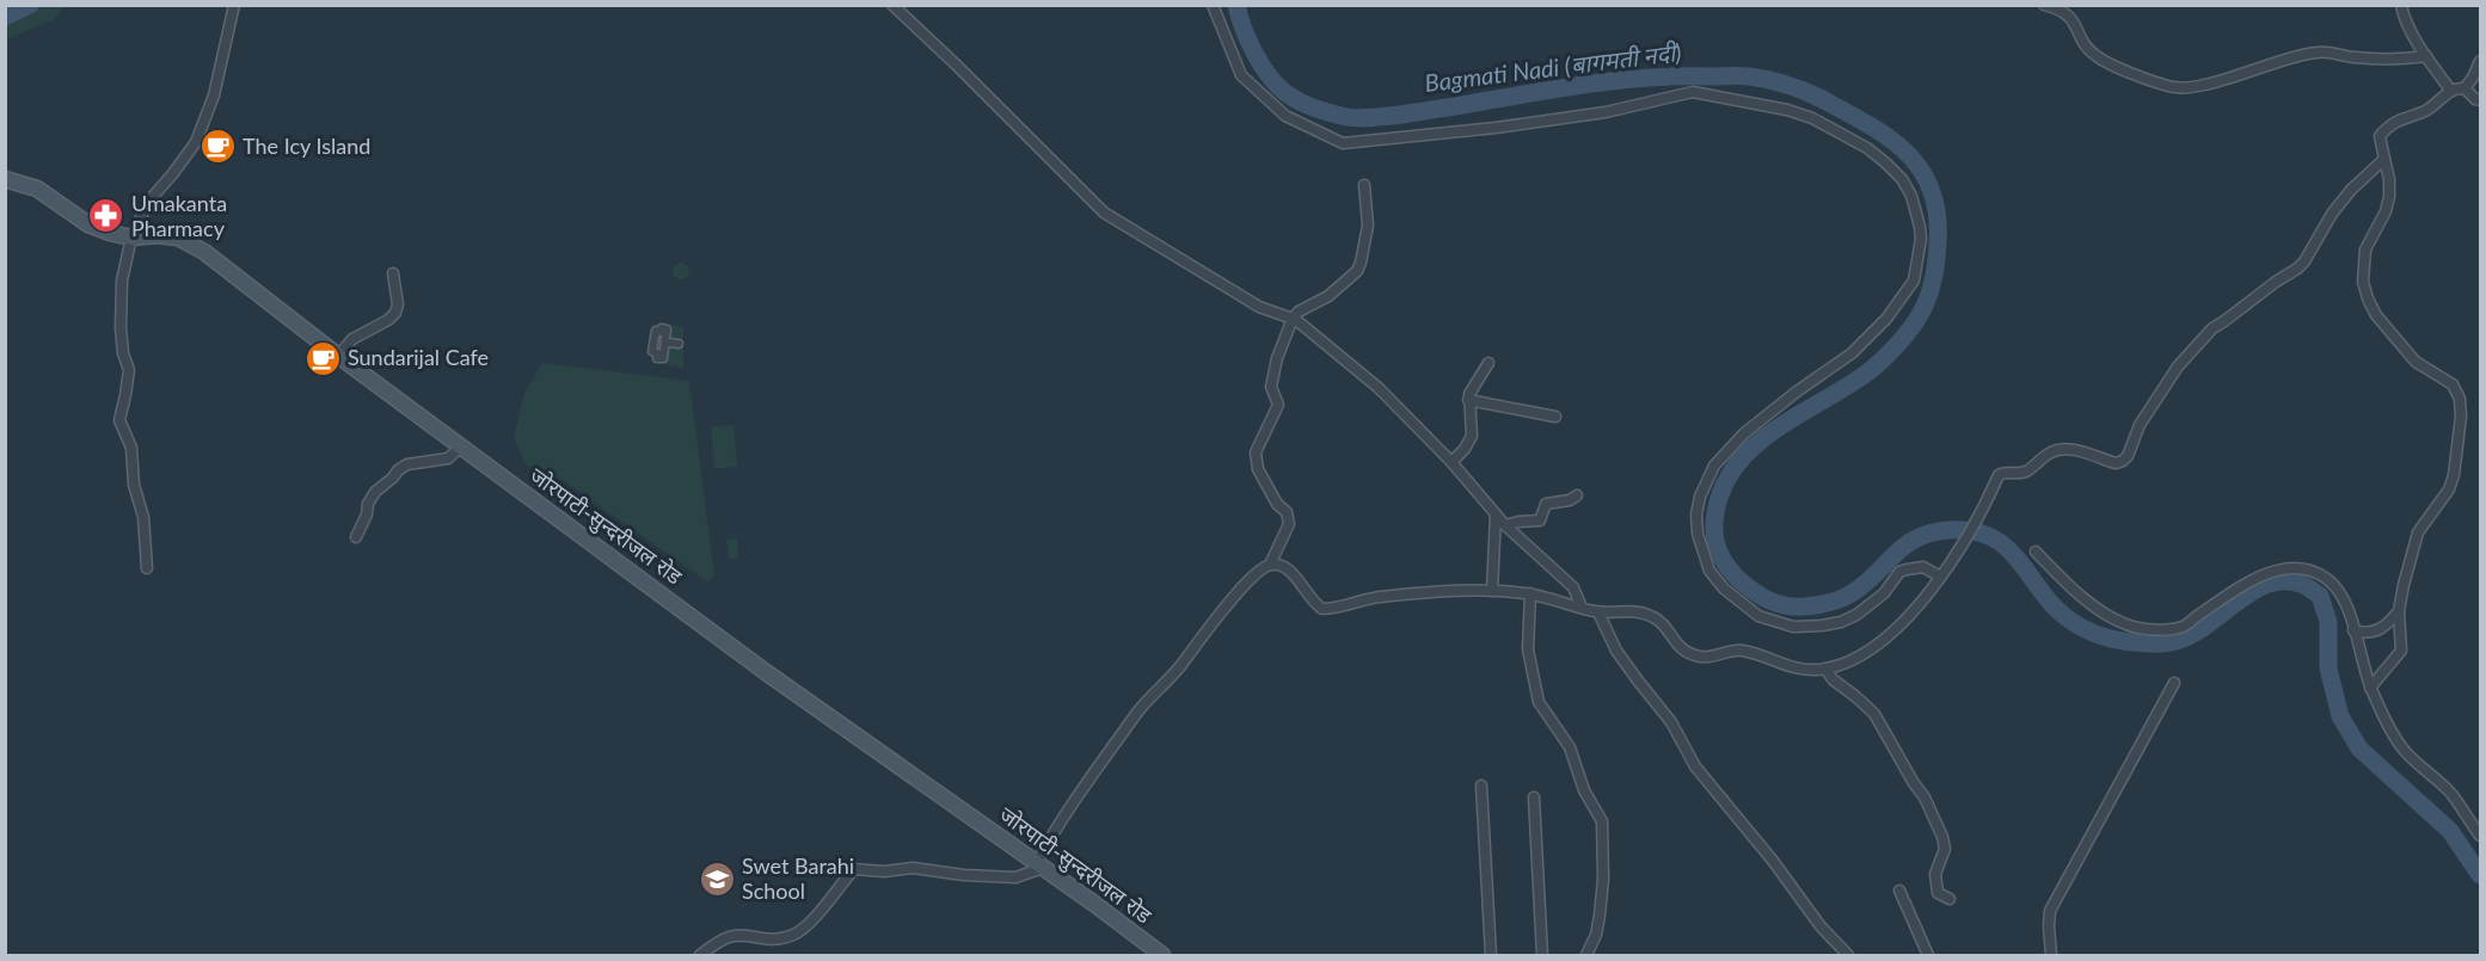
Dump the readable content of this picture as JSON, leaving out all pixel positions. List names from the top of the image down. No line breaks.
{"streets":{"main road":["जोरपाटी-सुन्दरीजल रोड"]},"water":["Bagmati Nadi (बागमती नदी)"],"places":{"cafe":["The Icy Island","Sundarijal Cafe"],"pharmacy":["Umakanta Pharmacy"],"school or university":["Swet Barahi School"]}}
